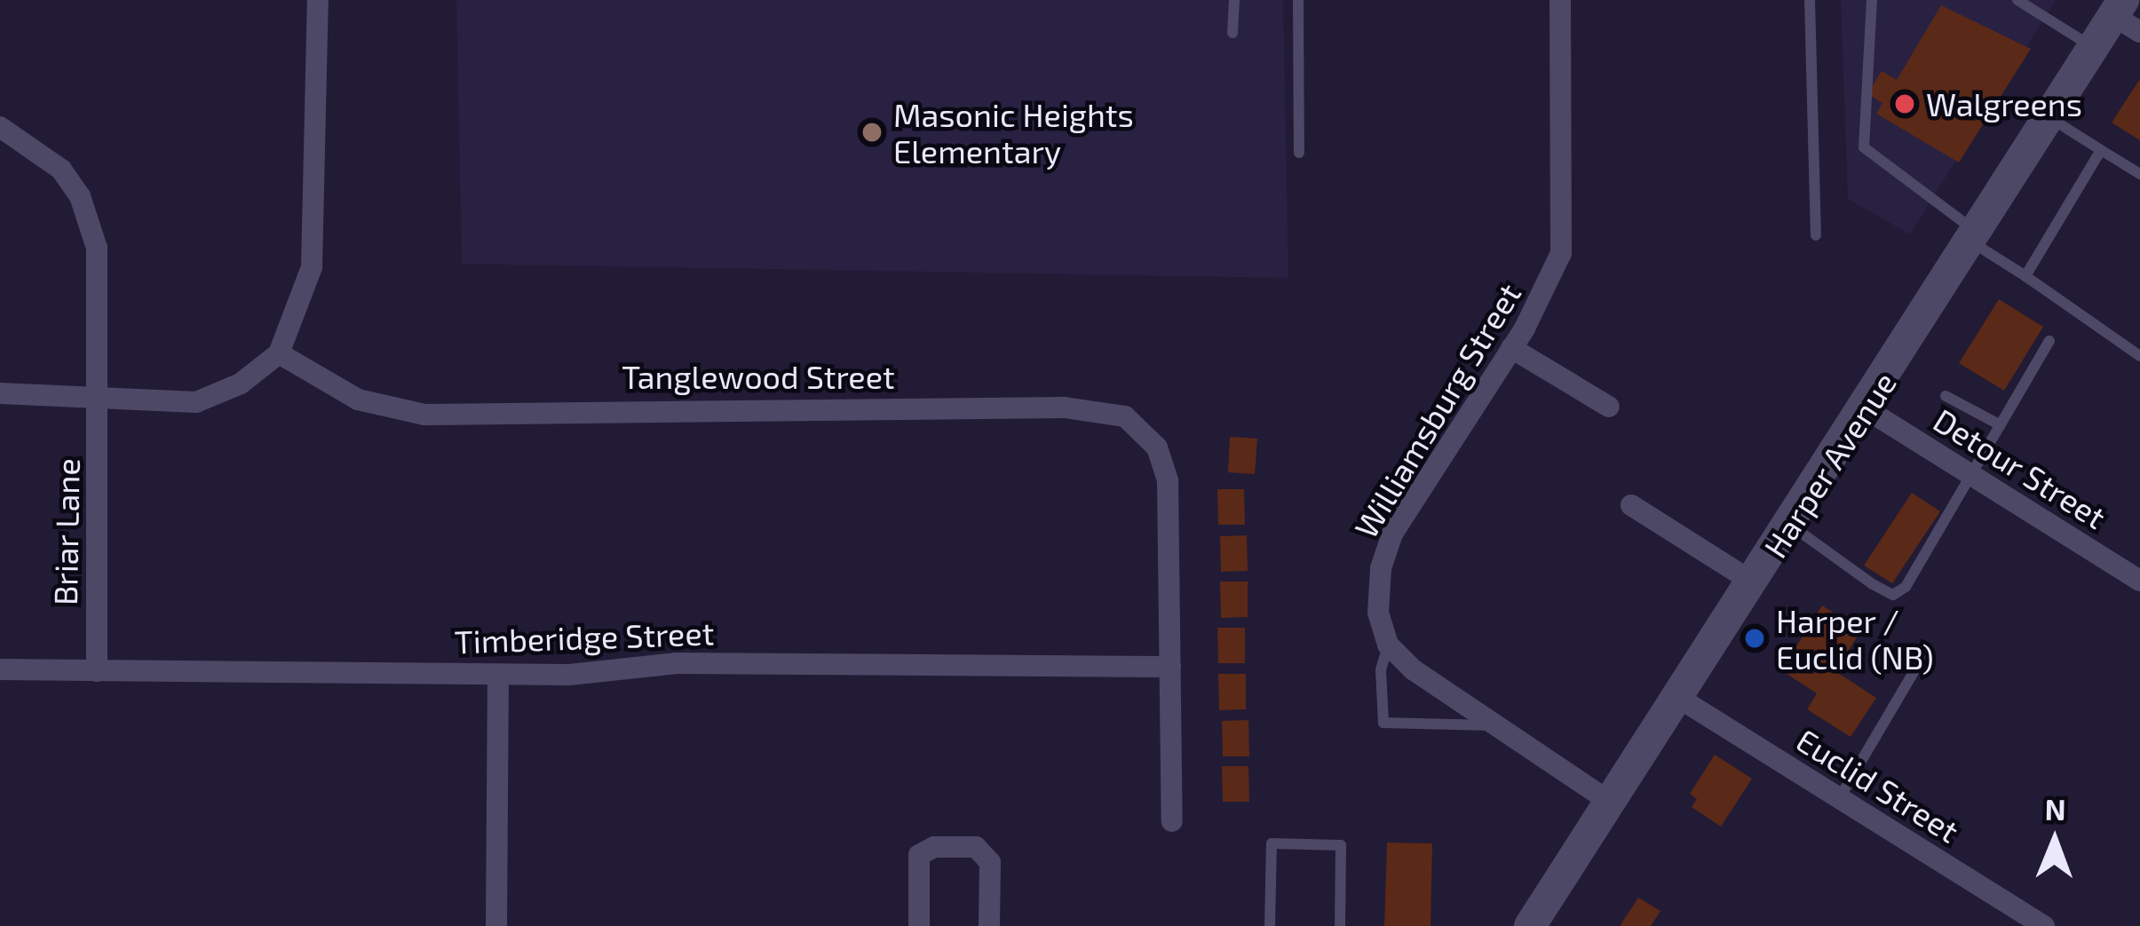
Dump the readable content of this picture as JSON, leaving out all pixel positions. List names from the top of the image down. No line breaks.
{"streets":{"main road":["Harper Avenue"],"street":["Tanglewood Street","Williamsburg Street","Detour Street","Briar Lane","Timberidge Street","Euclid Street"]},"crossings":[["Tanglewood Street","Timberidge Street"],["Harper Avenue","Detour Street"],["Harper Avenue","Euclid Street"],["Briar Lane","Timberidge Street"]],"places":["Walgreens","Masonic Heights Elementary","Harper / Euclid (NB)"],"north":"top"}
